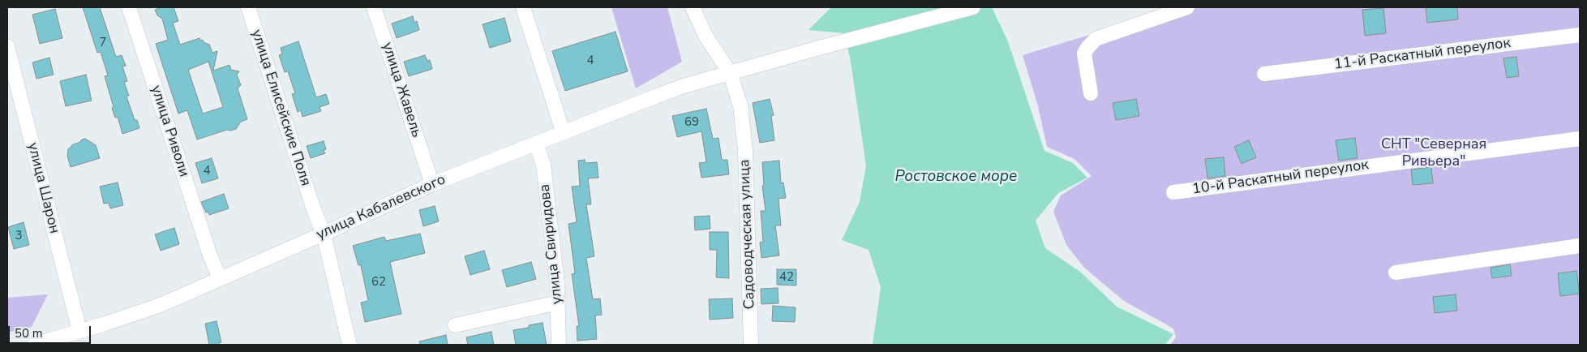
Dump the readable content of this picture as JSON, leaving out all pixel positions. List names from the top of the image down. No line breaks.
{"streets":{"street":["11-й Раскатный переулок","улица Жавель","улица Елисейские Поля","улица Риволи","10-й Раскатный переулок","улица Шарон","улица Кабалевского","Садоводческая улица","улица Свиридова"]},"crossings":[["улица Жавель","улица Кабалевского"],["улица Елисейские Поля","улица Кабалевского"],["улица Риволи","улица Кабалевского"],["улица Шарон","улица Кабалевского"],["улица Кабалевского","Садоводческая улица"],["улица Кабалевского","улица Свиридова"]],"water":["Ростовское море"],"parks":["СНТ \"Северная Ривьера\""],"house_numbers":["7","4","69","4","3","42","62"],"scale_bar":"50 m"}
